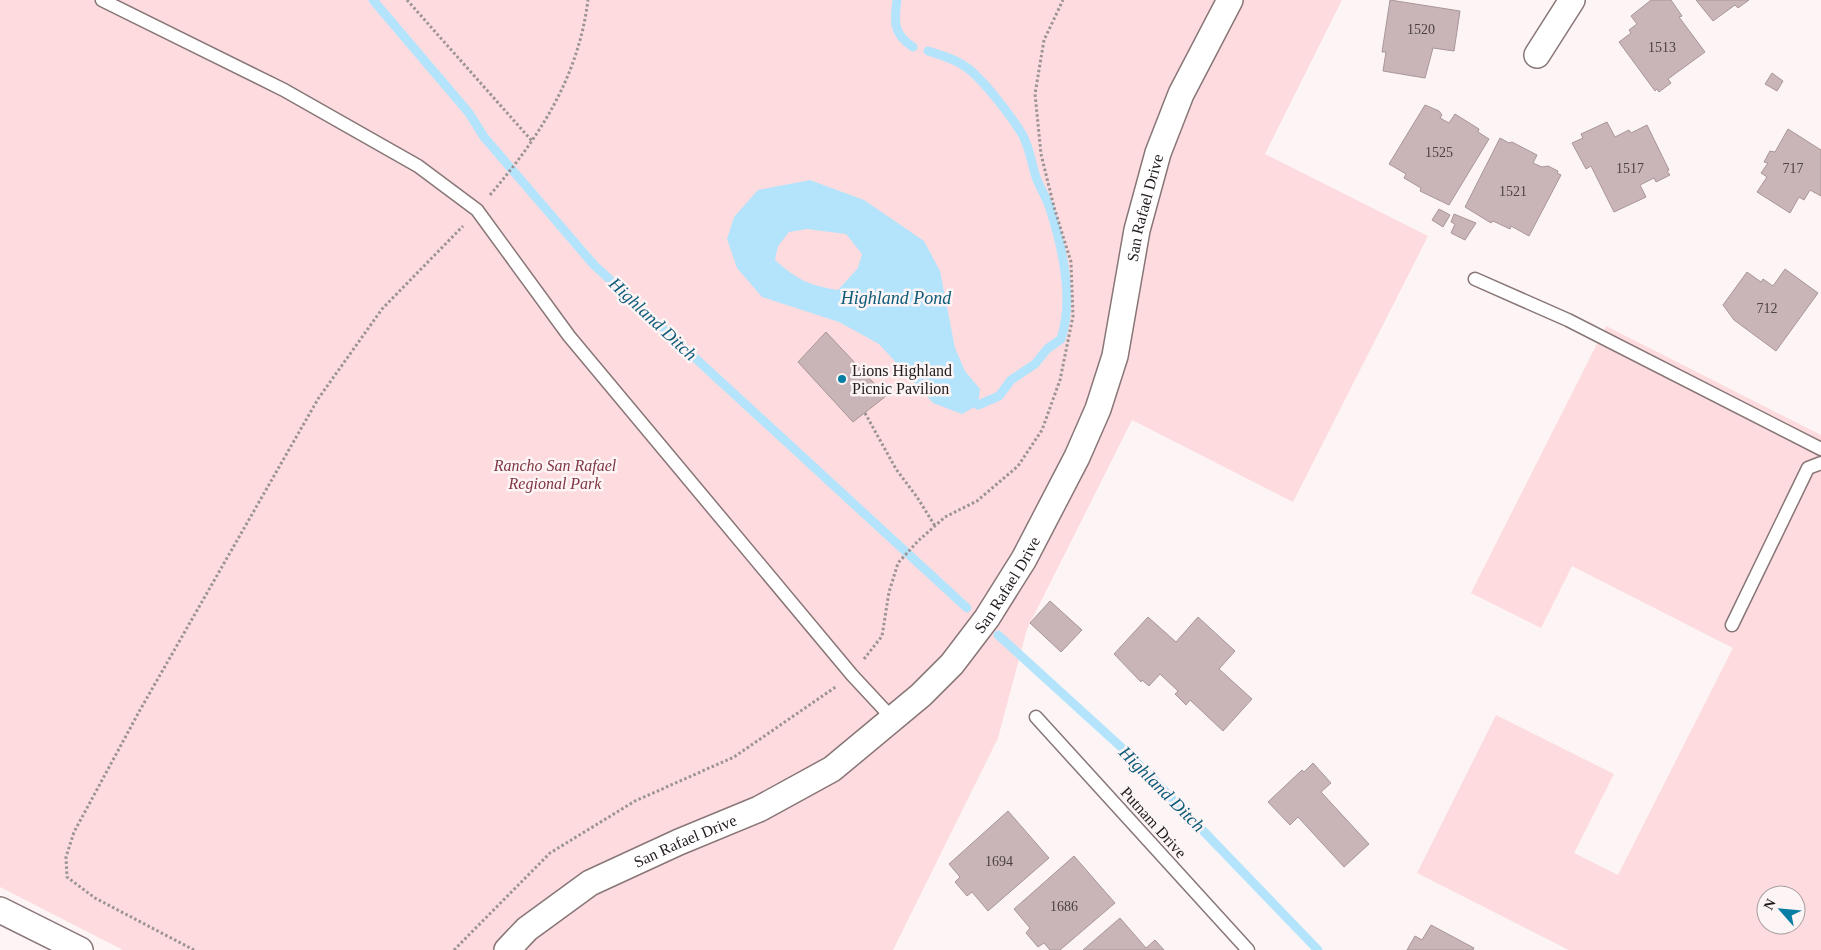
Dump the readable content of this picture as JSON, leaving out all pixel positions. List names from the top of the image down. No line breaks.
{"streets":{"street":["San Rafael Drive"],"lane":["Putnam Drive"]},"water":["Highland Pond","Highland Ditch"],"parks":["Rancho San Rafael Regional Park"],"places":["Lions Highland Picnic Pavilion"],"house_numbers":["1520","1513","1525","1517","717","1521","712","1694","1686"],"north":"top left"}
